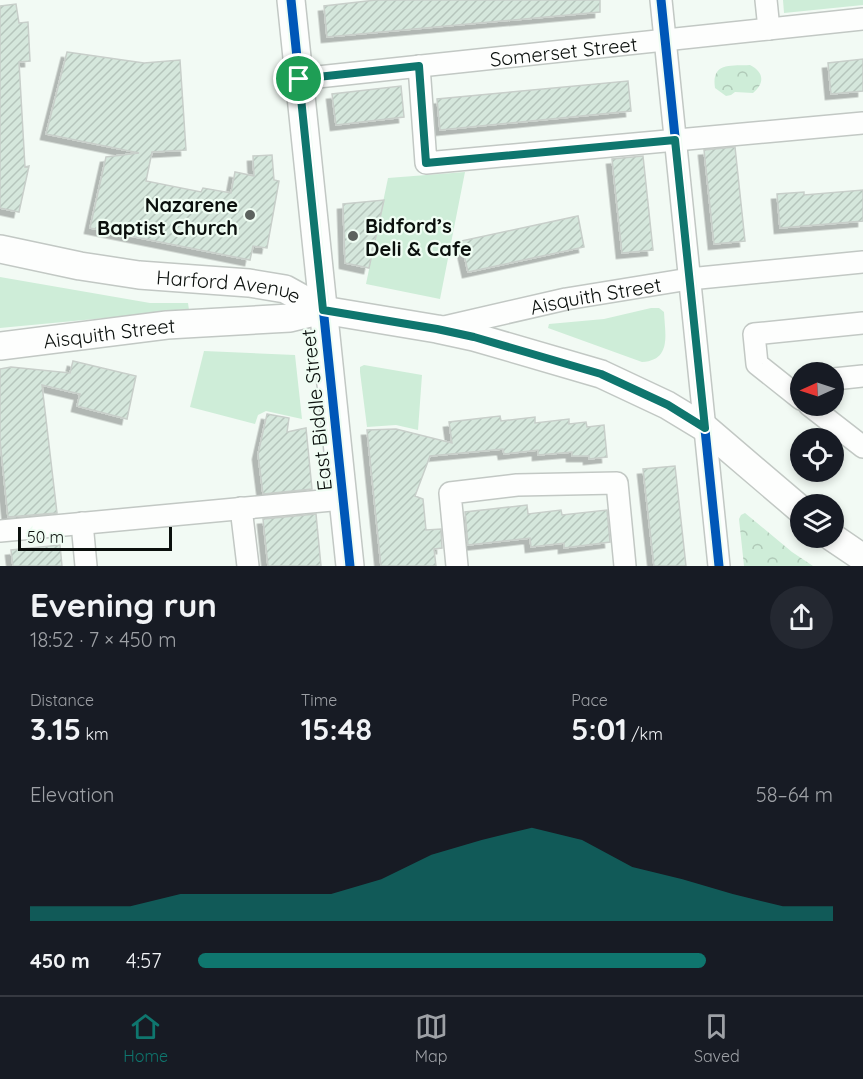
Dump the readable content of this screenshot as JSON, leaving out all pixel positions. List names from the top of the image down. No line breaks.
{"streets":{"main road":["Harford Avenue","Aisquith Street","East Biddle Street"],"street":["Somerset Street"]},"crossings":[["Somerset Street","East Biddle Street"],["Harford Avenue","Aisquith Street"],["Harford Avenue","East Biddle Street"],["Aisquith Street","East Biddle Street"]],"places":["Nazarene Baptist Church","Bidford’s Deli & Cafe"],"scale_bar":"50 m","north":"left","page":{"scale":"50 m","heading":["Evening run","18:52 · 7 × 450 m"],"stats":[["Distance","3.15 km"],["Time","15:48"],["Pace","5:01 /km"]],"chart":["Elevation","58–64 m"],"list":[{"name":"450 m","note":"4:57"}],"tabs":["Home","Map","Saved"]}}
